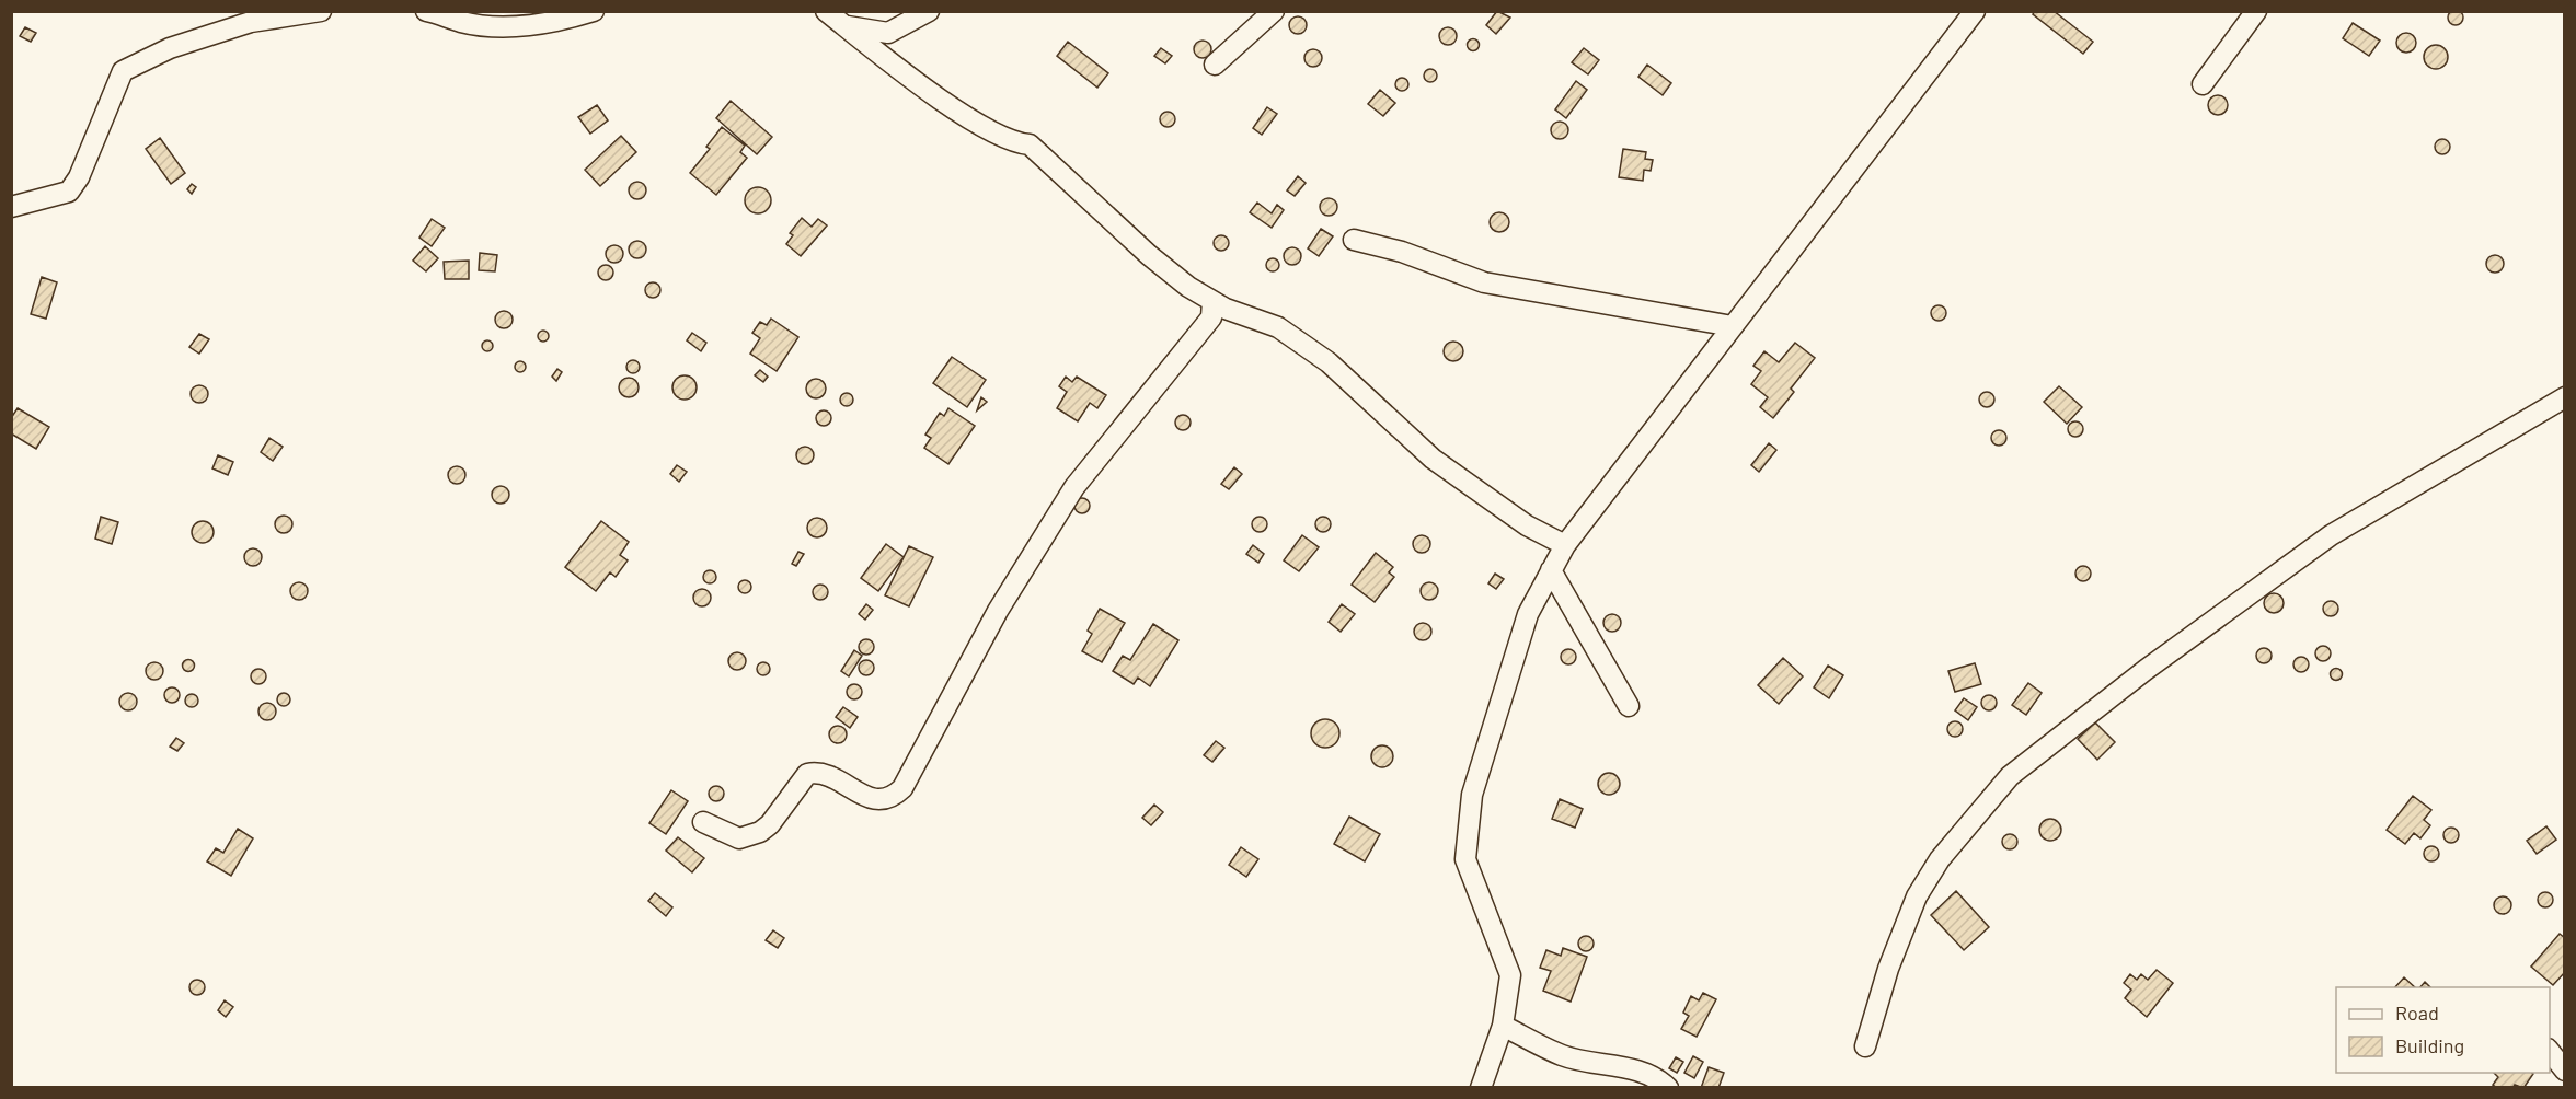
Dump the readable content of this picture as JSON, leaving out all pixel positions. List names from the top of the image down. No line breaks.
{"legend":["Road","Building"]}
